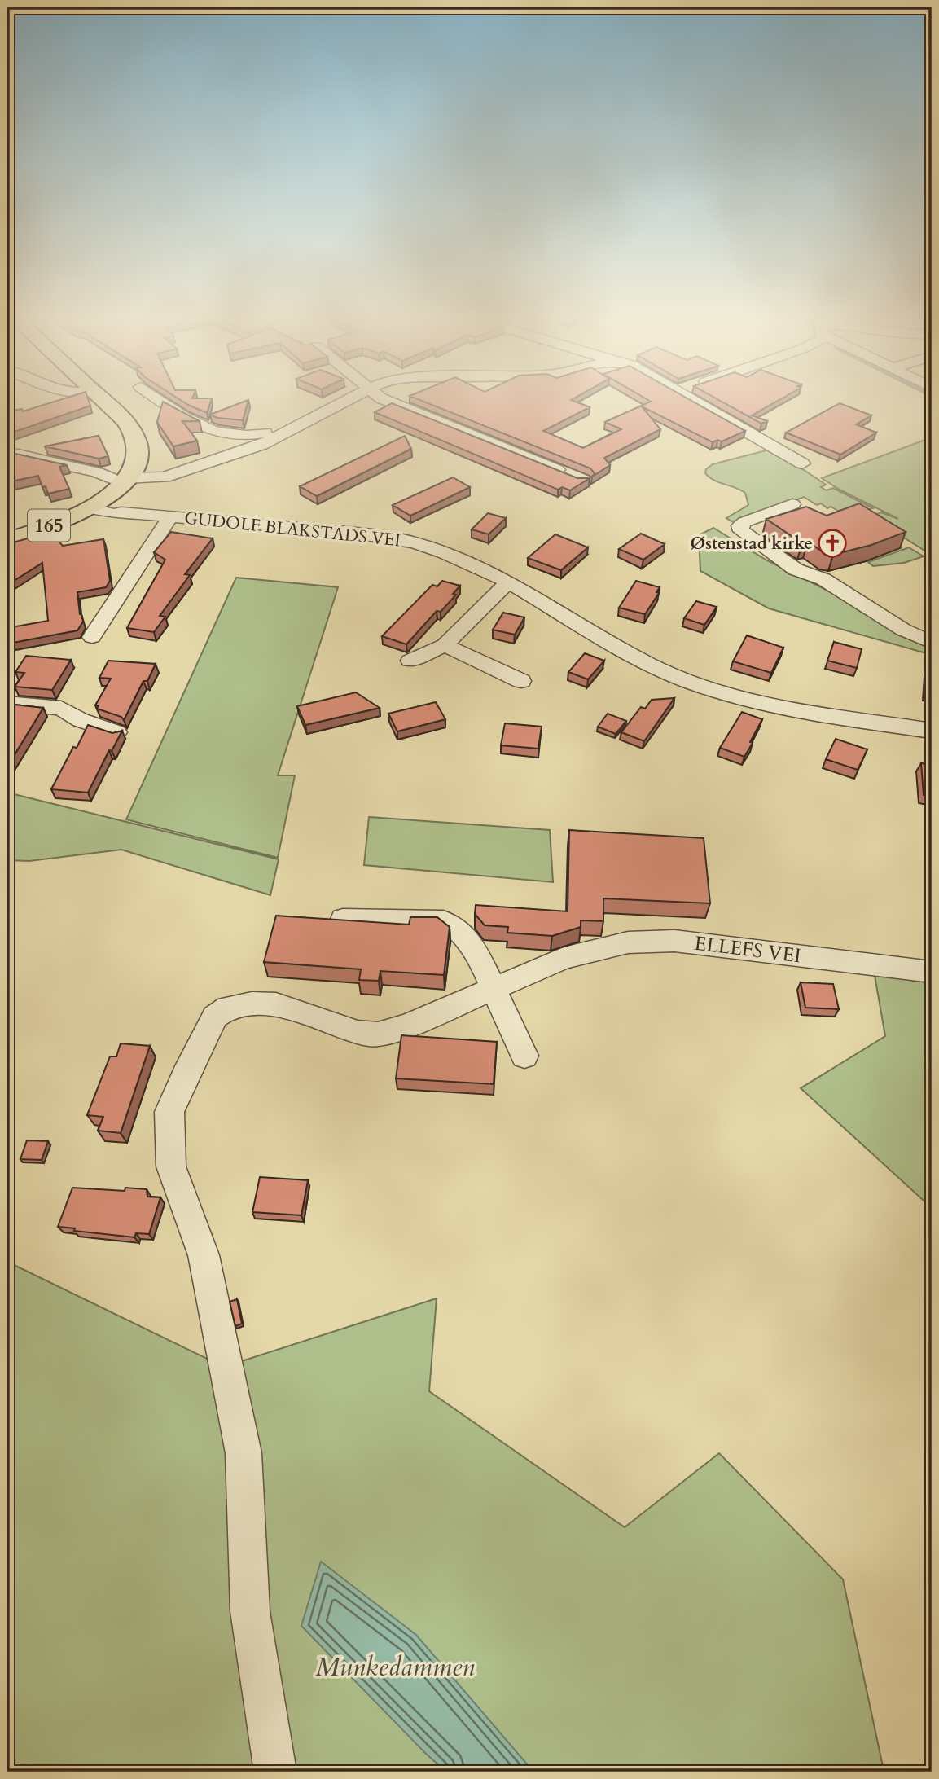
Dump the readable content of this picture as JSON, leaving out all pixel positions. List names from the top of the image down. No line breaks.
{"streets":{"main road":["165"],"street":["GUDOLF BLAKSTADS VEI","ELLEFS VEI"]},"crossings":[["165","GUDOLF BLAKSTADS VEI"]],"water":["Munkedammen"],"places":{"church":["Østenstad kirke"]}}
